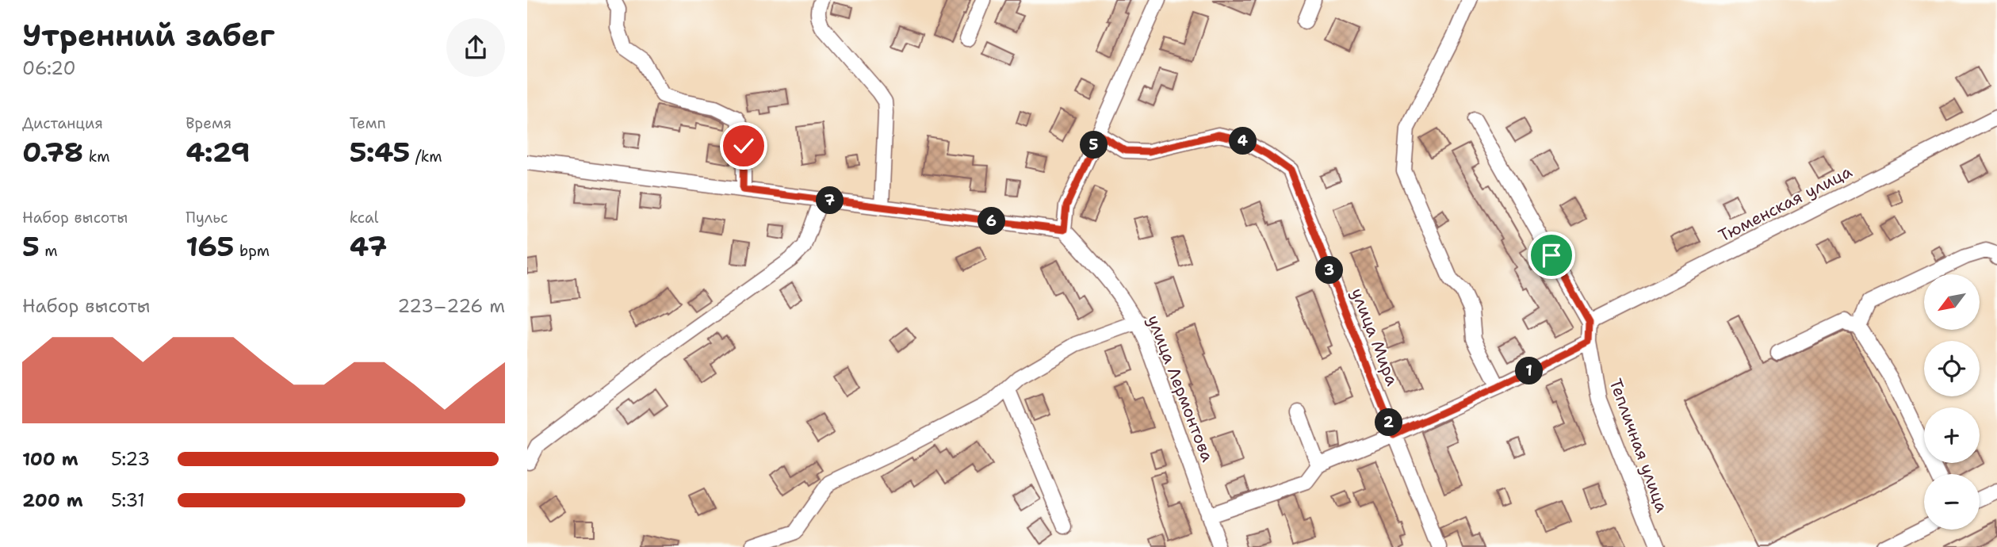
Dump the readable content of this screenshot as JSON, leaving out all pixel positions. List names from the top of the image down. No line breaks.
{"streets":{"street":["Тюменская улица","улица Мира","улица Лермонтова","Тепличная улица"]},"crossings":[["Тюменская улица","Тепличная улица"]],"north":"bottom left","page":{"heading":["Утренний забег","06:20"],"stats":[["Дистанция","0.78 km"],["Время","4:29"],["Темп","5:45 /km"],["Набор высоты","5 m"],["Пульс","165 bpm"],["kcal","47"]],"pins":["4","5","7","6","3","1","2"],"map_buttons":["+","−"],"chart":["Набор высоты","223–226 m"],"list":[{"name":"100 m","note":"5:23"},{"name":"200 m","note":"5:31"}]}}
